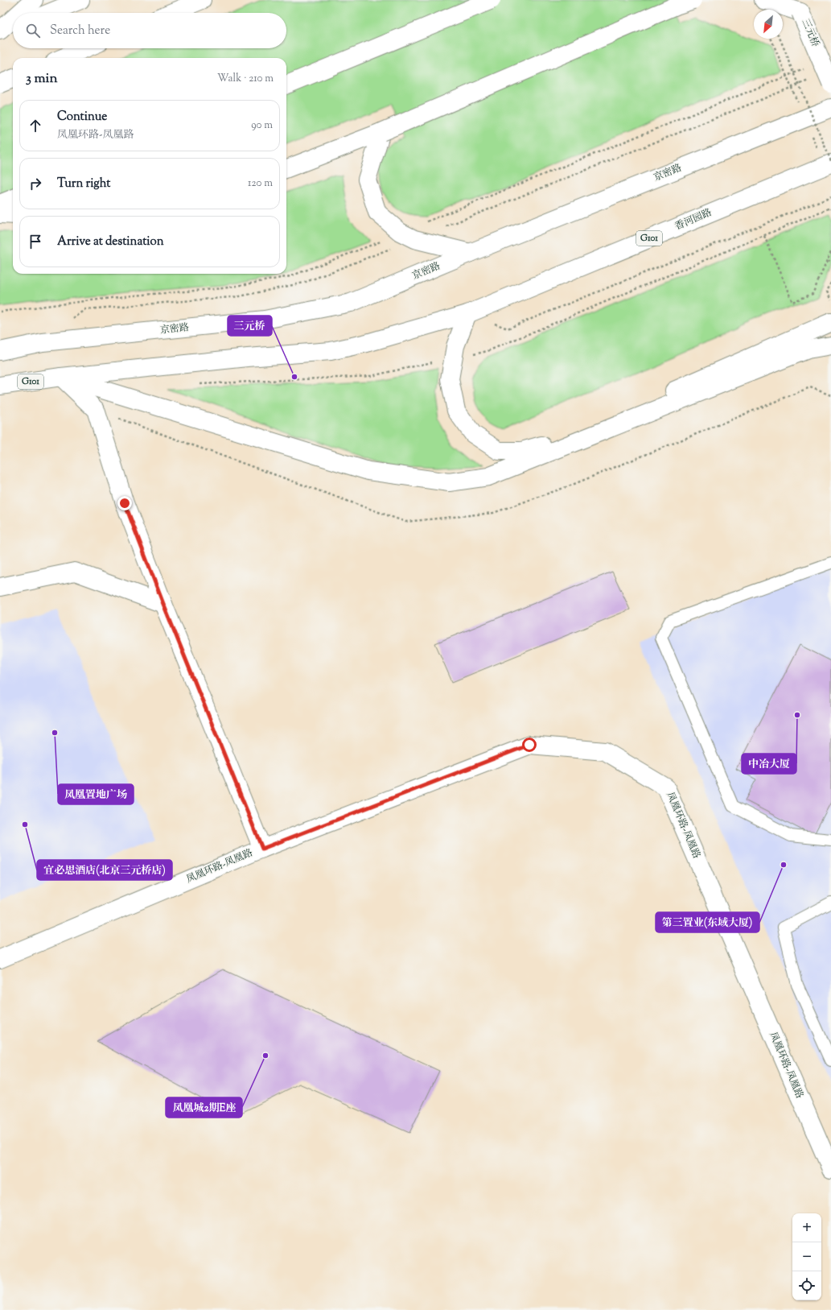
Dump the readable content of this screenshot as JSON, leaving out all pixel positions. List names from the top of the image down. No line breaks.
{"streets":{"main road":["三元桥","京密路","香河园路","G101","凤凰环路-凤凰路"]},"crossings":[["香河园路","G101"]],"places":["三元桥","中冶大厦","凤凰置地广场","宜必思酒店(北京三元桥店)","第三置业(东域大厦)","凤凰城2期E座"],"north":"bottom left","page":{"search":"Search here","heading":["3 min","Walk · 210 m"],"list":[["Continue","凤凰环路-凤凰路","90 m"],["Turn right","120 m"],"Arrive at destination"],"map_buttons":["+","−"]}}
